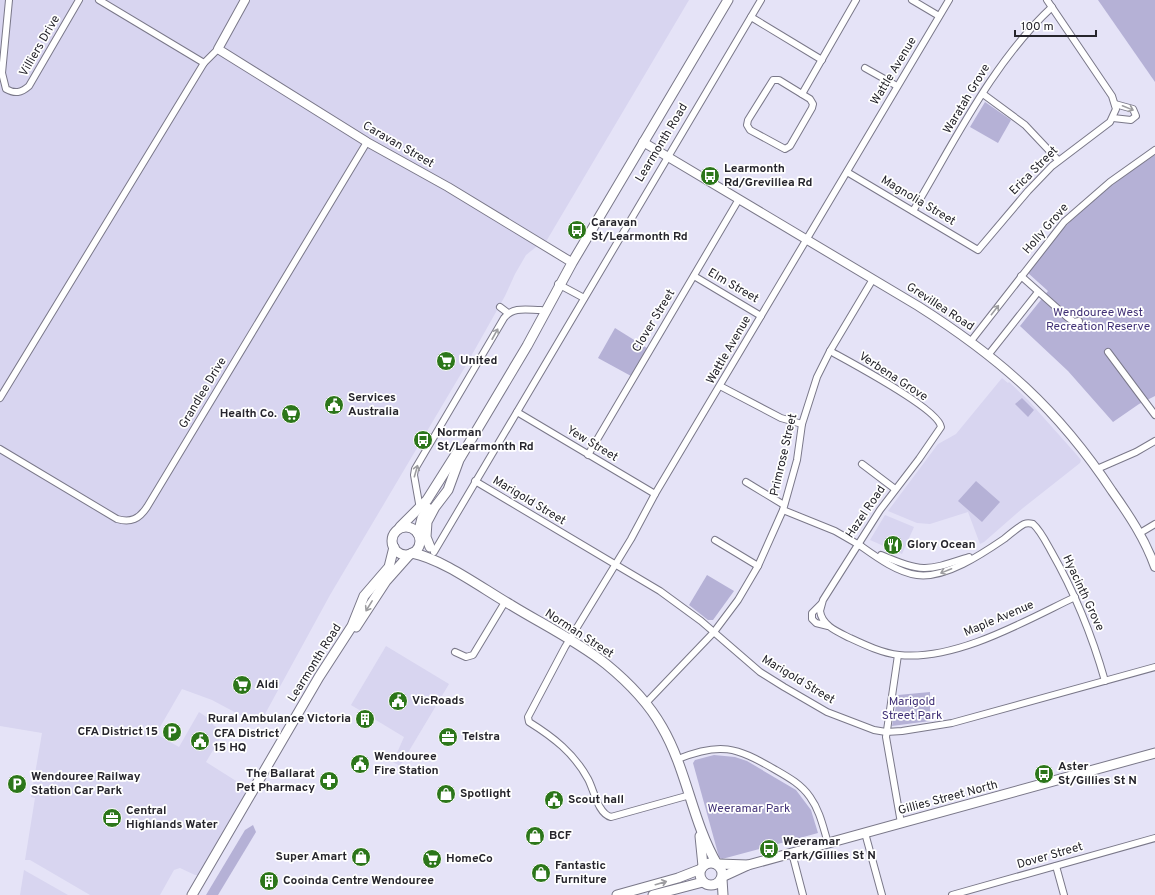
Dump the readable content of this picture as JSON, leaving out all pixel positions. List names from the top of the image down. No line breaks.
{"streets":{"main road":["Learmonth Road","Norman Street","Gillies Street North"],"street":["Villiers Drive","Wattle Avenue","Waratah Grove","Caravan Street","Erica Street","Magnolia Street","Holly Grove","Elm Street","Grevillea Road","Clover Street","Verbena Grove","Grandlee Drive","Yew Street","Primrose Street","Marigold Street","Hazel Road","Hyacinth Grove","Maple Avenue","Dover Street"]},"crossings":[["Wattle Avenue","Magnolia Street"],["Wattle Avenue","Elm Street"],["Wattle Avenue","Grevillea Road"],["Wattle Avenue","Yew Street"],["Wattle Avenue","Marigold Street"],["Wattle Avenue","Norman Street"],["Waratah Grove","Magnolia Street"],["Learmonth Road","Caravan Street"],["Learmonth Road","Grevillea Road"],["Learmonth Road","Yew Street"],["Learmonth Road","Marigold Street"],["Learmonth Road","Norman Street"],["Caravan Street","Grandlee Drive"],["Erica Street","Magnolia Street"],["Holly Grove","Grevillea Road"],["Elm Street","Clover Street"],["Grevillea Road","Clover Street"],["Grevillea Road","Primrose Street"],["Clover Street","Yew Street"],["Verbena Grove","Primrose Street"],["Verbena Grove","Hazel Road"],["Primrose Street","Marigold Street"],["Primrose Street","Norman Street"],["Marigold Street","Hyacinth Grove"],["Hazel Road","Hyacinth Grove"],["Hazel Road","Maple Avenue"],["Hyacinth Grove","Maple Avenue"],["Norman Street","Gillies Street North"]],"parks":["Wendouree West Recreation Reserve","Marigold Street Park","Weeramar Park"],"places":{"bus stop":["Learmonth Rd/Grevillea Rd","Caravan St/Learmonth Rd","Norman St/Learmonth Rd","Aster St/Gillies St N","Weeramar Park/Gillies St N"],"supermarket":["United","Health Co.","Aldi","HomeCo"],"public building":["Services Australia","VicRoads","CFA District 15 HQ","Wendouree Fire Station","Scout hall"],"restaurant":["Glory Ocean"],"building":["Rural Ambulance Victoria","Cooinda Centre Wendouree"],"parking":["CFA District 15","Wendouree Railway Station Car Park"],"office":["Telstra","Central Highlands Water"],"pharmacy":["The Ballarat Pet Pharmacy"],"shop":["Spotlight","BCF","Super Amart","Fantastic Furniture"]},"scale_bar":"100 m"}
